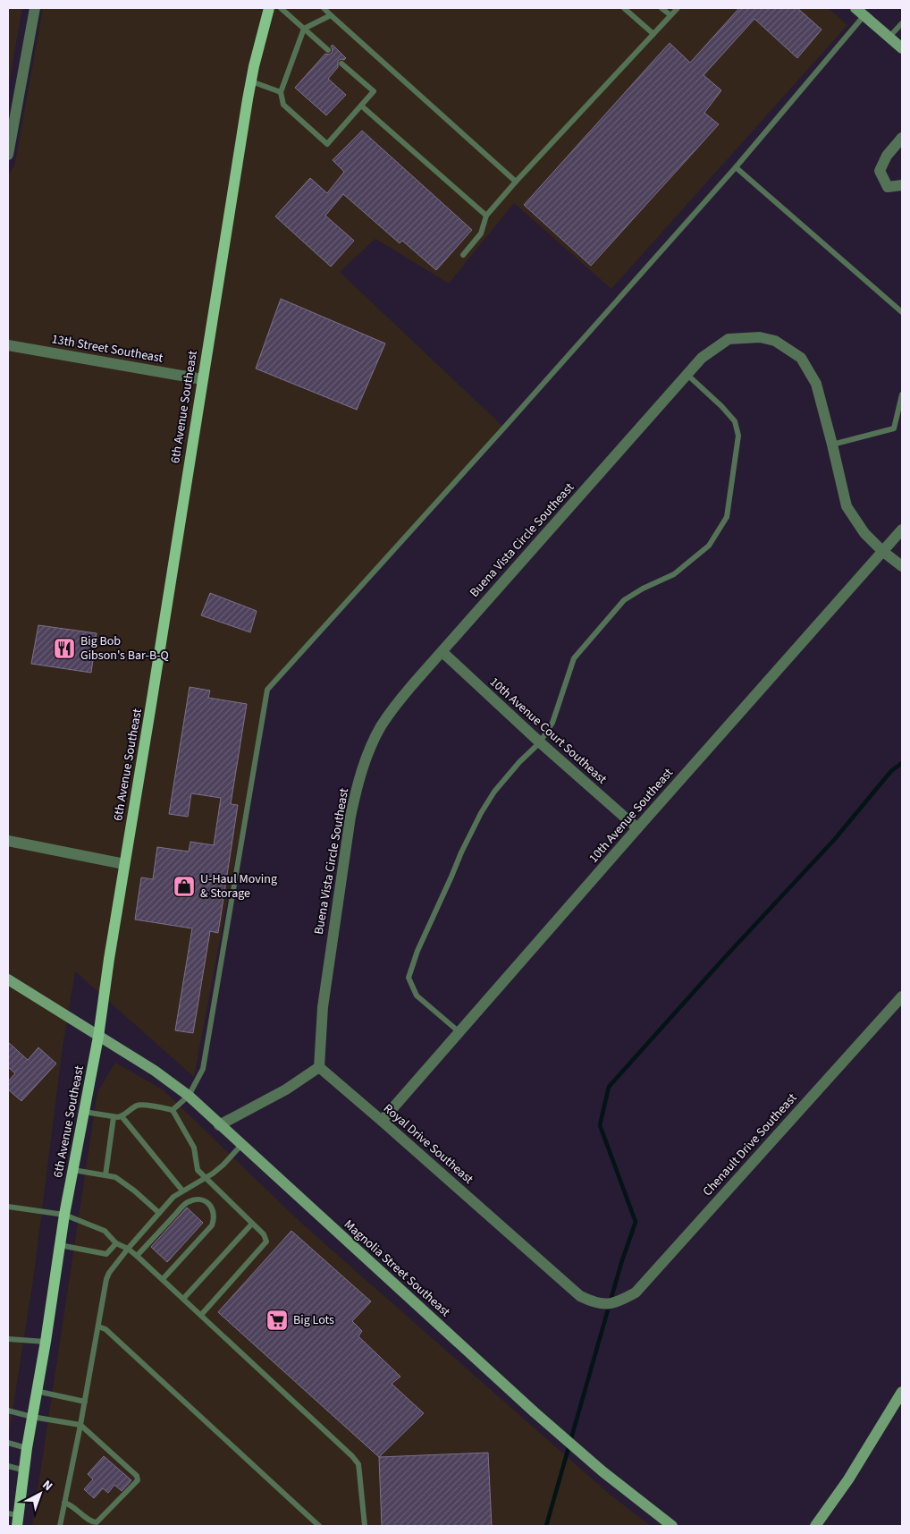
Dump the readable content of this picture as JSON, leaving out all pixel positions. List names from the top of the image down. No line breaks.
{"streets":{"main road":["6th Avenue Southeast"],"street":["13th Street Southeast","Buena Vista Circle Southeast","10th Avenue Court Southeast","10th Avenue Southeast","Royal Drive Southeast","Chenault Drive Southeast","Magnolia Street Southeast"]},"crossings":[["13th Street Southeast","6th Avenue Southeast"],["6th Avenue Southeast","Magnolia Street Southeast"],["Buena Vista Circle Southeast","10th Avenue Court Southeast"],["Buena Vista Circle Southeast","10th Avenue Southeast"],["Buena Vista Circle Southeast","Royal Drive Southeast"],["10th Avenue Court Southeast","10th Avenue Southeast"],["10th Avenue Southeast","Royal Drive Southeast"],["Royal Drive Southeast","Chenault Drive Southeast"]],"places":{"restaurant":["Big Bob Gibson's Bar-B-Q"],"shop":["U-Haul Moving & Storage"],"supermarket":["Big Lots"]},"north":"top right"}
